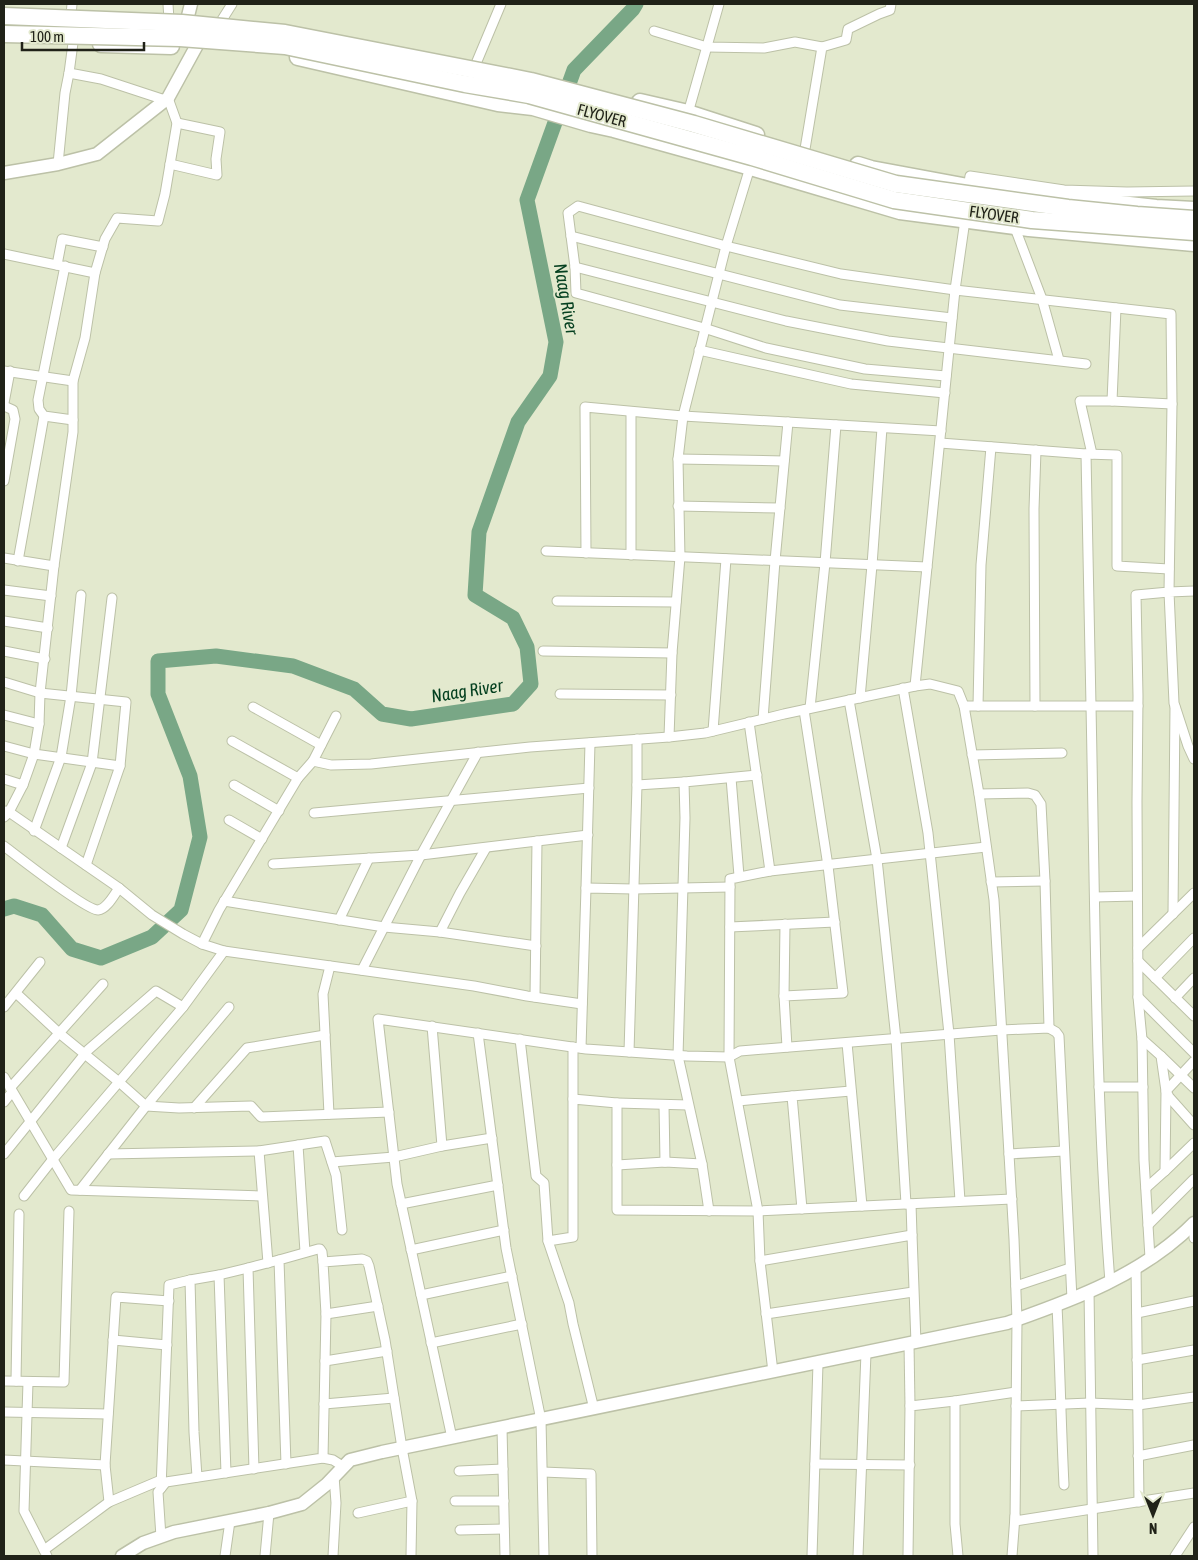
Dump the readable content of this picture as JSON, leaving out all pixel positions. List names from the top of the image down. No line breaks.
{"streets":{"highway":["FLYOVER"]},"water":["Naag River"],"scale_bar":"100 m","north":"bottom"}
